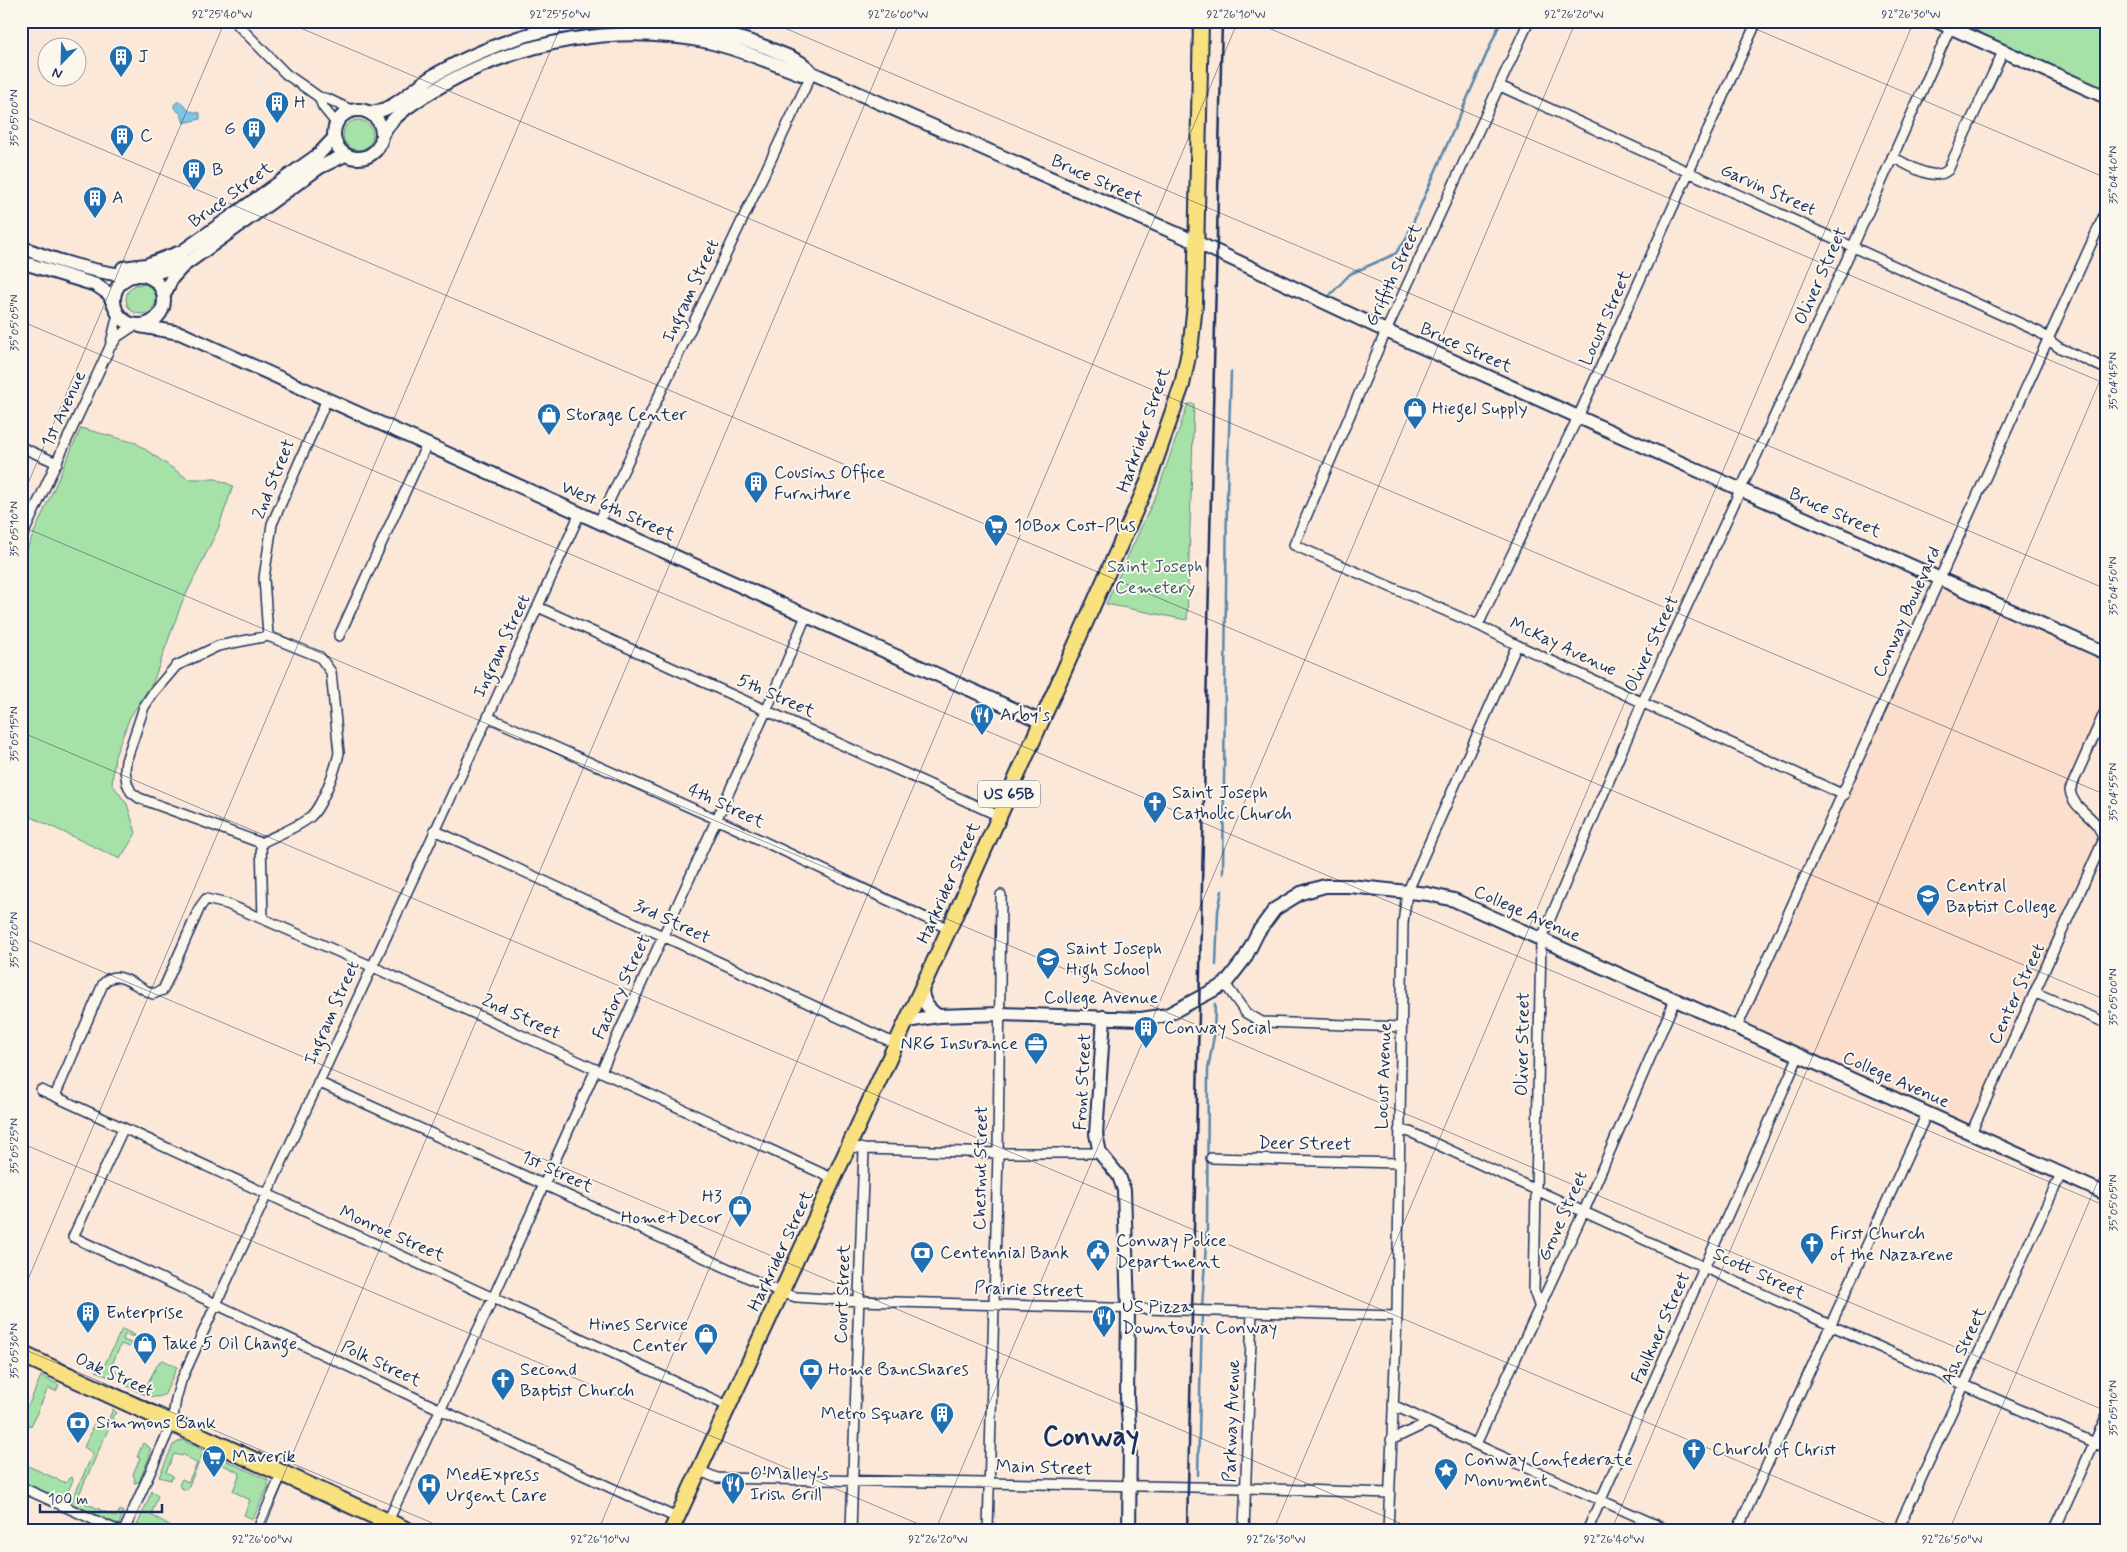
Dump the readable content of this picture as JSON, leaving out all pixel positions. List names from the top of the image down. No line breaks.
{"streets":{"highway":["Oak Street"],"main road":["Harkrider Street","US 65B"],"street":["Bruce Street","Garvin Street","Griffith Street","Oliver Street","Ingram Street","Locust Street","1st Avenue","2nd Street","West 6th Street","Conway Boulevard","McKay Avenue","5th Street","4th Street","College Avenue","3rd Street","Factory Street","Center Street","Locust Avenue","Front Street","Deer Street","Chestnut Street","1st Street","Grove Street","Monroe Street","Scott Street","Prairie Street","Court Street","Faulkner Street","Ash Street","Polk Street","Parkway Avenue","Main Street"]},"crossings":[["Bruce Street","Griffith Street"],["Bruce Street","Oliver Street"],["Bruce Street","Ingram Street"],["Bruce Street","Locust Street"],["Bruce Street","1st Avenue"],["Bruce Street","Harkrider Street"],["Bruce Street","West 6th Street"],["Bruce Street","Conway Boulevard"],["Garvin Street","Griffith Street"],["Garvin Street","Oliver Street"],["Garvin Street","Locust Street"],["Garvin Street","Conway Boulevard"],["Griffith Street","McKay Avenue"],["Oliver Street","McKay Avenue"],["Oliver Street","College Avenue"],["Oliver Street","Grove Street"],["Oliver Street","Scott Street"],["Ingram Street","2nd Street"],["Ingram Street","West 6th Street"],["Ingram Street","5th Street"],["Ingram Street","4th Street"],["Ingram Street","3rd Street"],["Ingram Street","1st Street"],["Ingram Street","Monroe Street"],["Ingram Street","Polk Street"],["Ingram Street","Oak Street"],["Locust Street","McKay Avenue"],["1st Avenue","West 6th Street"],["Harkrider Street","2nd Street"],["Harkrider Street","West 6th Street"],["Harkrider Street","5th Street"],["Harkrider Street","4th Street"],["Harkrider Street","College Avenue"],["Harkrider Street","3rd Street"],["Harkrider Street","1st Street"],["Harkrider Street","Monroe Street"],["Harkrider Street","Prairie Street"],["Harkrider Street","Polk Street"],["Harkrider Street","Main Street"],["2nd Street","West 6th Street"],["2nd Street","Factory Street"],["2nd Street","Monroe Street"],["West 6th Street","Factory Street"],["Conway Boulevard","McKay Avenue"],["Conway Boulevard","College Avenue"],["McKay Avenue","Locust Avenue"],["5th Street","Factory Street"],["4th Street","Factory Street"],["College Avenue","Center Street"],["College Avenue","Locust Avenue"],["College Avenue","Front Street"],["College Avenue","Chestnut Street"],["College Avenue","Grove Street"],["College Avenue","Faulkner Street"],["College Avenue","Ash Street"],["3rd Street","Factory Street"],["Factory Street","1st Street"],["Factory Street","Monroe Street"],["Factory Street","Polk Street"],["Factory Street","Oak Street"],["Locust Avenue","Deer Street"],["Locust Avenue","Scott Street"],["Locust Avenue","Prairie Street"],["Locust Avenue","Main Street"],["Front Street","Prairie Street"],["Front Street","Main Street"],["Chestnut Street","Prairie Street"],["Chestnut Street","Main Street"],["1st Street","Prairie Street"],["Grove Street","Scott Street"],["Monroe Street","Polk Street"],["Scott Street","Faulkner Street"],["Scott Street","Ash Street"],["Prairie Street","Court Street"],["Prairie Street","Parkway Avenue"],["Court Street","Main Street"],["Parkway Avenue","Main Street"]],"districts":["Conway"],"parks":["Saint Joseph Cemetery"],"places":{"building":["J","H","G","C","B","A","Cousins Office Furniture","Conway Social","Enterprise","Metro Square"],"shop":["Hiegel Supply","Storage Center","H3 Home+Decor","Hines Service Center","Take 5 Oil Change"],"supermarket":["10Box Cost-Plus","Maverik"],"restaurant":["Arby's","US Pizza Downtown Conway","O'Malley's Irish Grill"],"church":["Saint Joseph Catholic Church","First Church of the Nazarene","Second Baptist Church","Church of Christ"],"school or university":["Central Baptist College","Saint Joseph High School"],"office":["NRG Insurance"],"public building":["Conway Police Department"],"bank":["Centennial Bank","Home BancShares","Simmons Bank"],"place":["Conway Confederate Monument"],"hospital":["MedExpress Urgent Care"]},"scale_bar":"100 m","north":"bottom left","coordinates":["92°25'40\"W","92°25'50\"W","92°26'00\"W","92°26'10\"W","92°26'20\"W","92°26'30\"W","35°05'00\"N","35°04'40\"N","35°05'05\"N","35°04'45\"N","35°05'10\"N","35°04'50\"N","35°05'15\"N","35°04'55\"N","35°05'20\"N","35°05'25\"N","35°05'30\"N","92°26'40\"W","92°26'50\"W"]}
